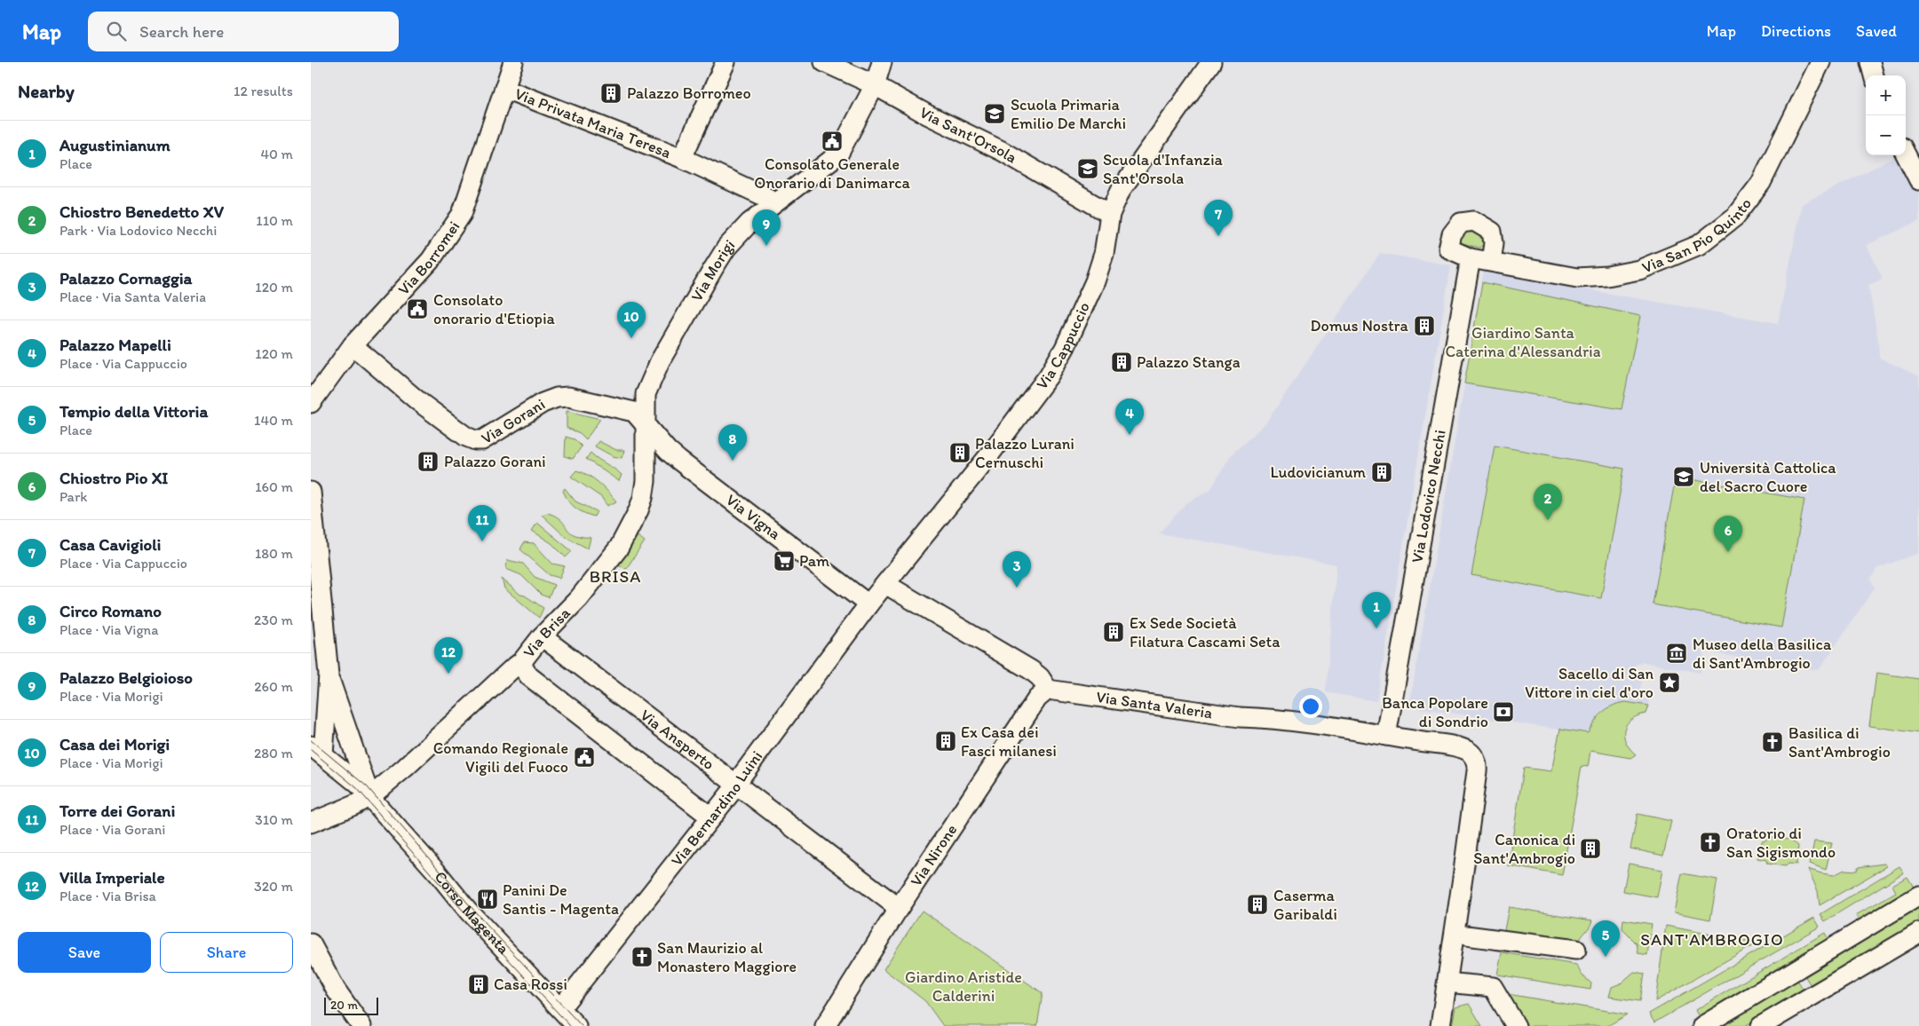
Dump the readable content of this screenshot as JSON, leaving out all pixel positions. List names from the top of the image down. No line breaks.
{"streets":{"street":["Via Privata Maria Teresa","Via Sant'Orsola","Via San Pio Quinto","Via Borromei","Via Morigi","Via Cappuccio","Via Gorani","Via Lodovico Necchi","Via Vigna","Via Brisa","Via Santa Valeria","Via Ansperto","Via Bernardino Luini","Via Nirone","Corso Magenta"]},"crossings":[["Via Privata Maria Teresa","Via Borromei"],["Via Privata Maria Teresa","Via Morigi"],["Via Sant'Orsola","Via Morigi"],["Via Sant'Orsola","Via Cappuccio"],["Via San Pio Quinto","Via Lodovico Necchi"],["Via Borromei","Via Gorani"],["Via Morigi","Via Gorani"],["Via Morigi","Via Vigna"],["Via Morigi","Via Brisa"],["Via Cappuccio","Via Vigna"],["Via Cappuccio","Via Bernardino Luini"],["Via Gorani","Via Vigna"],["Via Gorani","Via Brisa"],["Via Lodovico Necchi","Via Santa Valeria"],["Via Vigna","Via Brisa"],["Via Vigna","Via Bernardino Luini"],["Via Brisa","Via Ansperto"],["Via Brisa","Corso Magenta"],["Via Santa Valeria","Via Nirone"],["Via Ansperto","Via Bernardino Luini"],["Via Ansperto","Via Nirone"],["Via Bernardino Luini","Corso Magenta"]],"districts":["BRISA","SANT'AMBROGIO"],"parks":["Giardino Santa Caterina d'Alessandria","Giardino Aristide Calderini"],"places":{"building":["Palazzo Borromeo","Domus Nostra","Palazzo Stanga","Palazzo Lurani Cernuschi","Palazzo Gorani","Ludovicianum","Ex Sede Società Filatura Cascami Seta","Ex Casa dei Fasci milanesi","Canonica di Sant'Ambrogio","Caserma Garibaldi","Casa Rossi"],"school or university":["Scuola Primaria Emilio De Marchi","Scuola d'Infanzia Sant'Orsola","Università Cattolica del Sacro Cuore"],"public building":["Consolato Generale Onorario di Danimarca","Consolato onorario d'Etiopia","Comando Regionale Vigili del Fuoco"],"supermarket":["Pam"],"museum":["Museo della Basilica di Sant'Ambrogio"],"place":["Sacello di San Vittore in ciel d'oro"],"bank":["Banca Popolare di Sondrio"],"church":["Basilica di Sant'Ambrogio","Oratorio di San Sigismondo","San Maurizio al Monastero Maggiore"],"restaurant":["Panini De Santis - Magenta"]},"scale_bar":"20 m","page":{"header":"Map","search":"Search here","nav":["Map","Directions","Saved"],"heading":["Nearby","12 results"],"map_buttons":["+","−"],"list":[{"mark":"1","name":"Augustinianum","note":"Place","value":"40 m"},{"mark":"2","name":"Chiostro Benedetto XV","note":"Park · Via Lodovico Necchi","value":"110 m"},{"mark":"3","name":"Palazzo Cornaggia","note":"Place · Via Santa Valeria","value":"120 m"},{"mark":"4","name":"Palazzo Mapelli","note":"Place · Via Cappuccio","value":"120 m"},{"mark":"5","name":"Tempio della Vittoria","note":"Place","value":"140 m"},{"mark":"6","name":"Chiostro Pio XI","note":"Park","value":"160 m"},{"mark":"7","name":"Casa Cavigioli","note":"Place · Via Cappuccio","value":"180 m"},{"mark":"8","name":"Circo Romano","note":"Place · Via Vigna","value":"230 m"},{"mark":"9","name":"Palazzo Belgioioso","note":"Place · Via Morigi","value":"260 m"},{"mark":"10","name":"Casa dei Morigi","note":"Place · Via Morigi","value":"280 m"},{"mark":"11","name":"Torre dei Gorani","note":"Place · Via Gorani","value":"310 m"},{"mark":"12","name":"Villa Imperiale","note":"Place · Via Brisa","value":"320 m"}],"pins":["7","9","10","4","8","2","11","6","3","1","12","5"],"buttons":["Save","Share"],"scale":"20 m"}}
